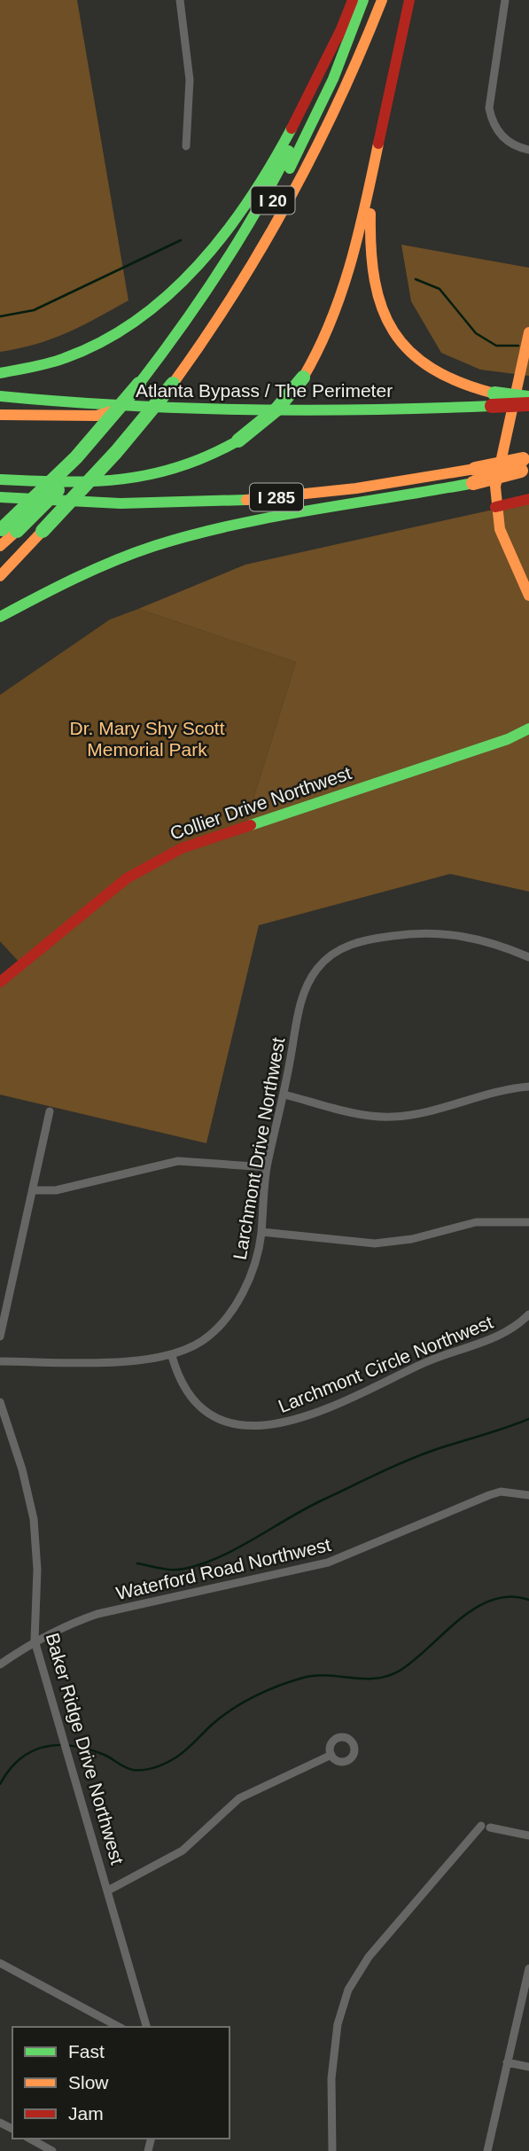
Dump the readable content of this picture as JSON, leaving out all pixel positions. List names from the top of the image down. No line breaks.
{"streets":{"main road":["I 20","Atlanta Bypass / The Perimeter","I 285","Collier Drive Northwest"],"street":["Larchmont Drive Northwest","Larchmont Circle Northwest","Waterford Road Northwest","Baker Ridge Drive Northwest"]},"crossings":[["Larchmont Drive Northwest","Larchmont Circle Northwest"],["Waterford Road Northwest","Baker Ridge Drive Northwest"]],"parks":["Dr. Mary Shy Scott Memorial Park"],"legend":["Fast","Slow","Jam"]}
